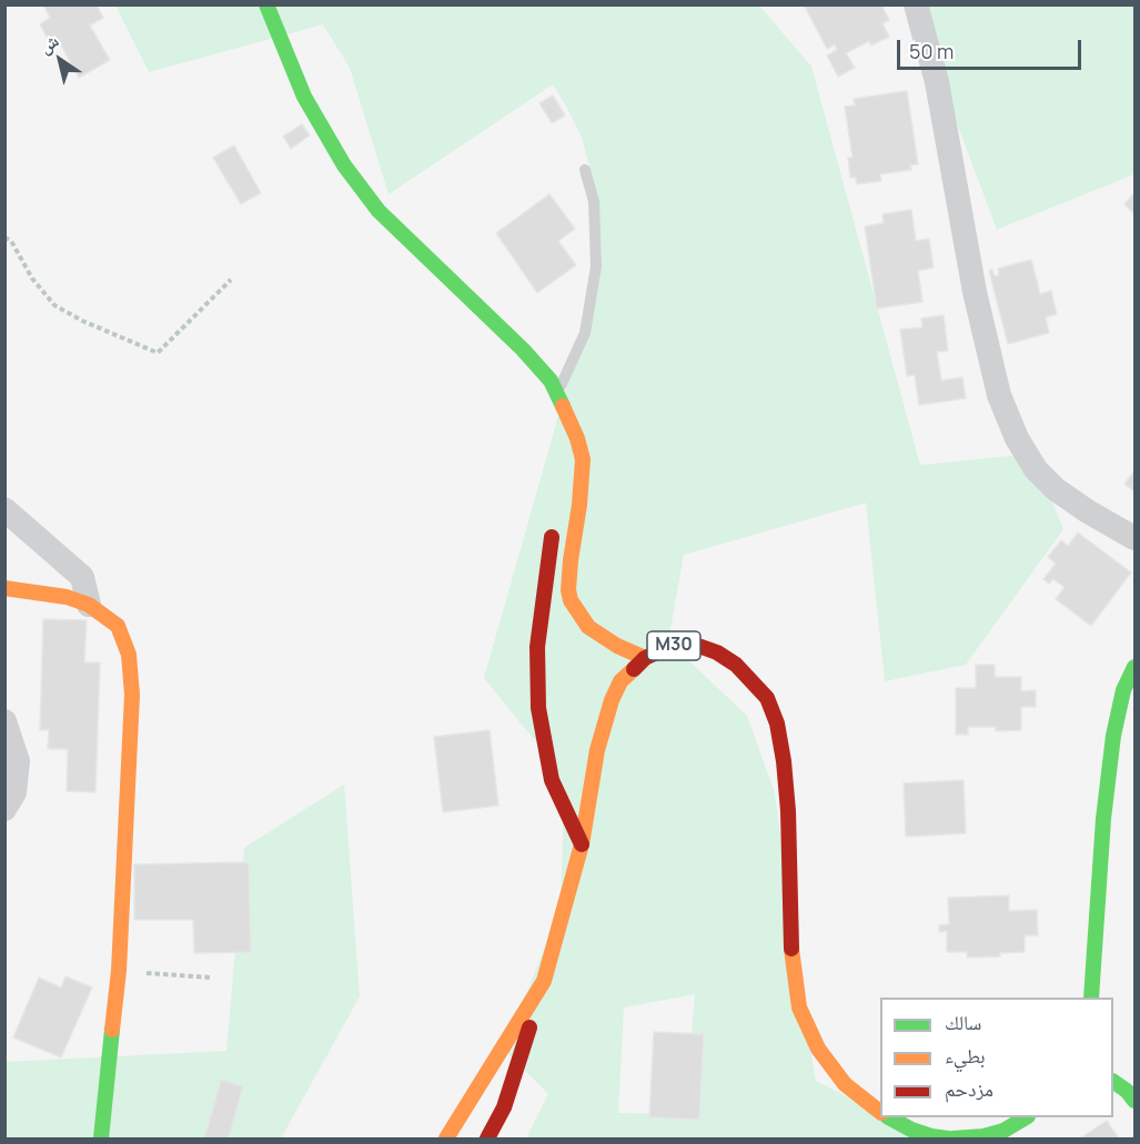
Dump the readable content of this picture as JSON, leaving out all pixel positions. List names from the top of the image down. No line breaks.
{"streets":{"main road":["M30"]},"legend":["سالك","بطيء","مزدحم"],"scale_bar":"50 m","north":"top left"}
